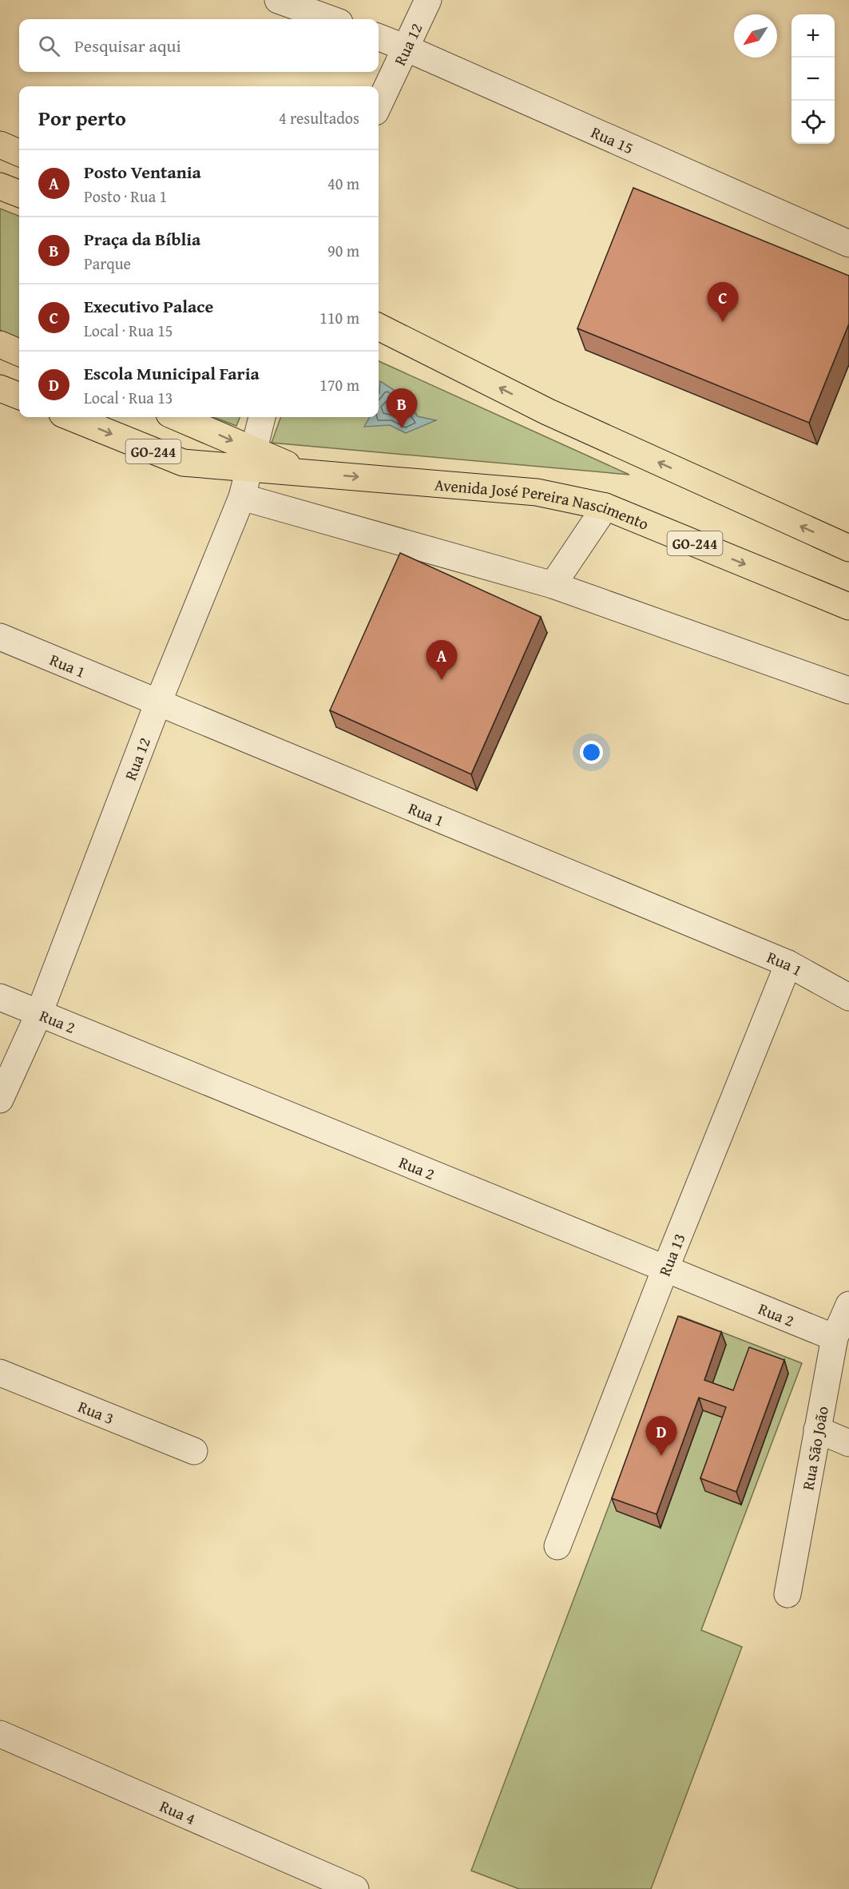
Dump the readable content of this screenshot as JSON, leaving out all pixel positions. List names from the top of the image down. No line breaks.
{"streets":{"main road":["GO-244","Avenida José Pereira Nascimento"],"street":["Rua 12","Rua 15","Rua 1","Rua 2","Rua 13","Rua 3","Rua São João","Rua 4"]},"crossings":[["Rua 12","Rua 15"],["Rua 12","Avenida José Pereira Nascimento"],["Rua 12","Rua 1"],["Rua 12","Rua 2"],["Rua 1","Rua 13"],["Rua 2","Rua 13"],["Rua 2","Rua São João"]],"north":"bottom left","page":{"map_buttons":["+","−"],"search":"Pesquisar aqui","heading":["Por perto","4 resultados"],"list":[{"mark":"A","name":"Posto Ventania","note":"Posto · Rua 1","value":"40 m"},{"mark":"B","name":"Praça da Bíblia","note":"Parque","value":"90 m"},{"mark":"C","name":"Executivo Palace","note":"Local · Rua 15","value":"110 m"},{"mark":"D","name":"Escola Municipal Faria","note":"Local · Rua 13","value":"170 m"}],"pins":["C","B","A","D"]}}
